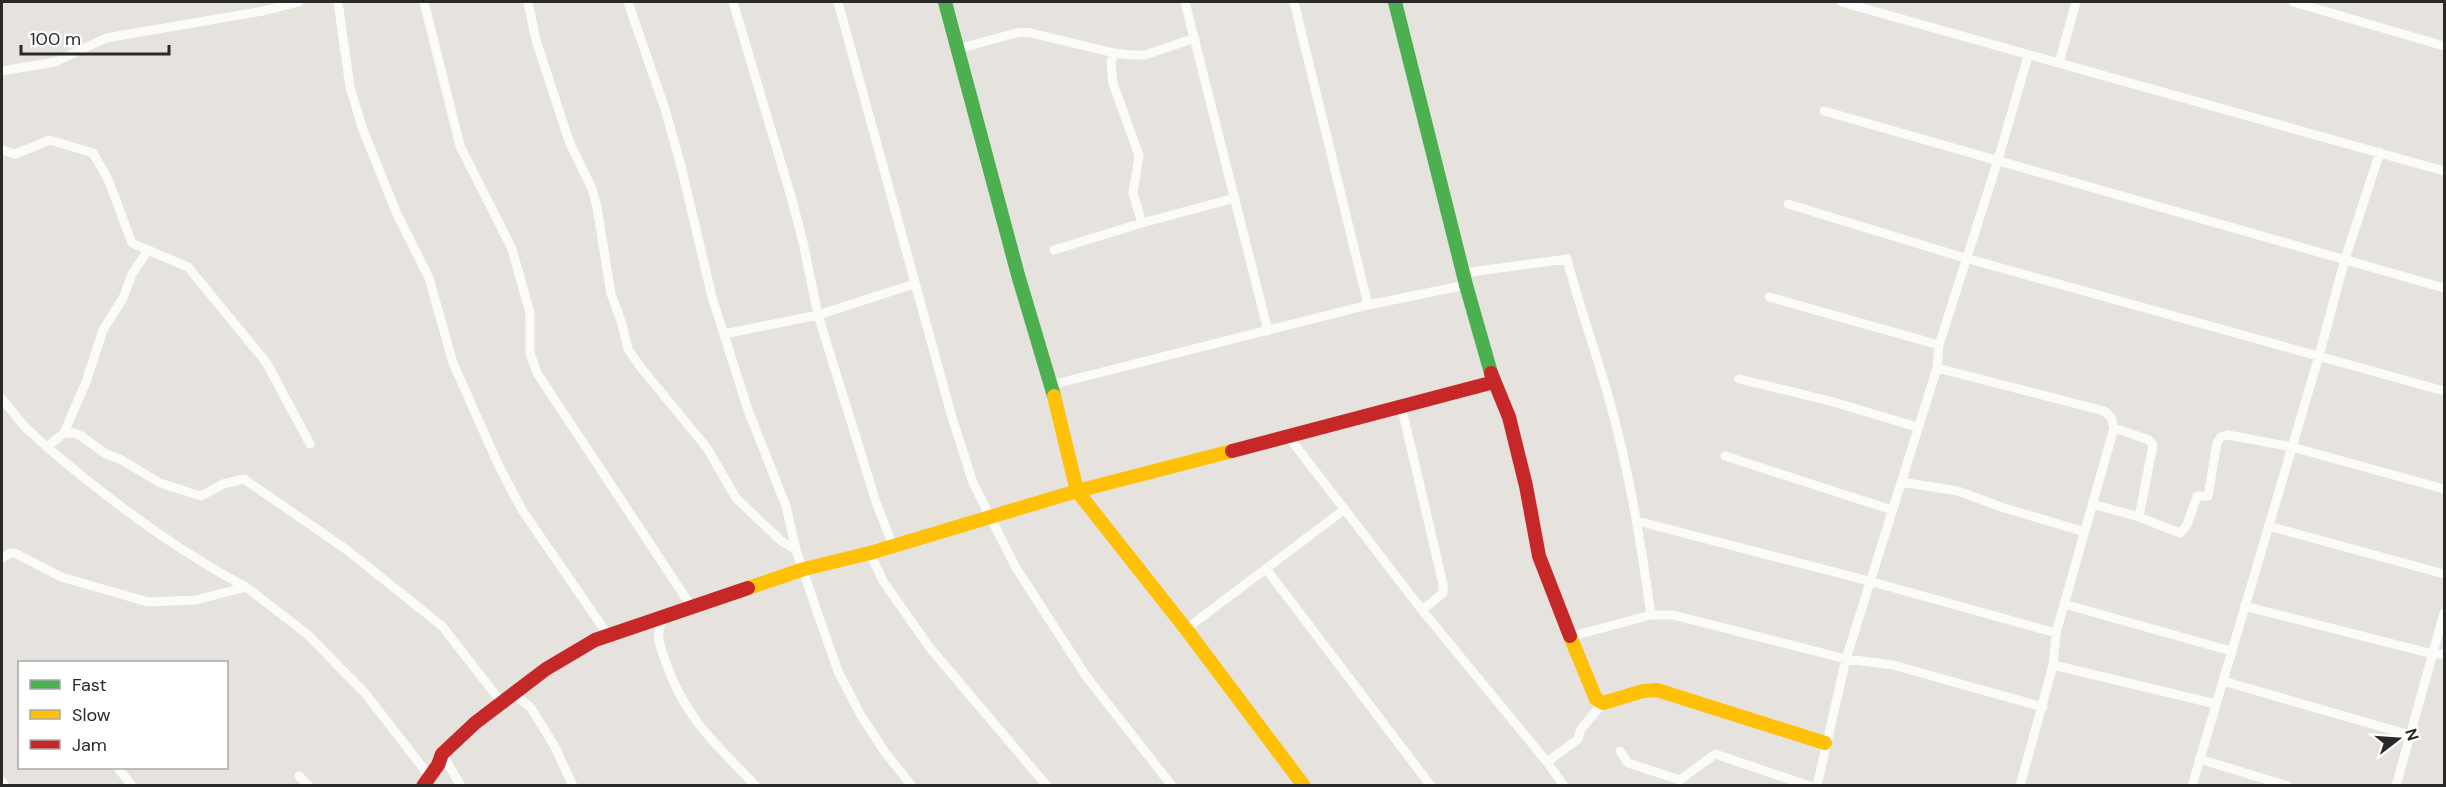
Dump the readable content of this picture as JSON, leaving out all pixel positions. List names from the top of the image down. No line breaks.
{"legend":["Fast","Slow","Jam"],"scale_bar":"100 m","north":"right"}
